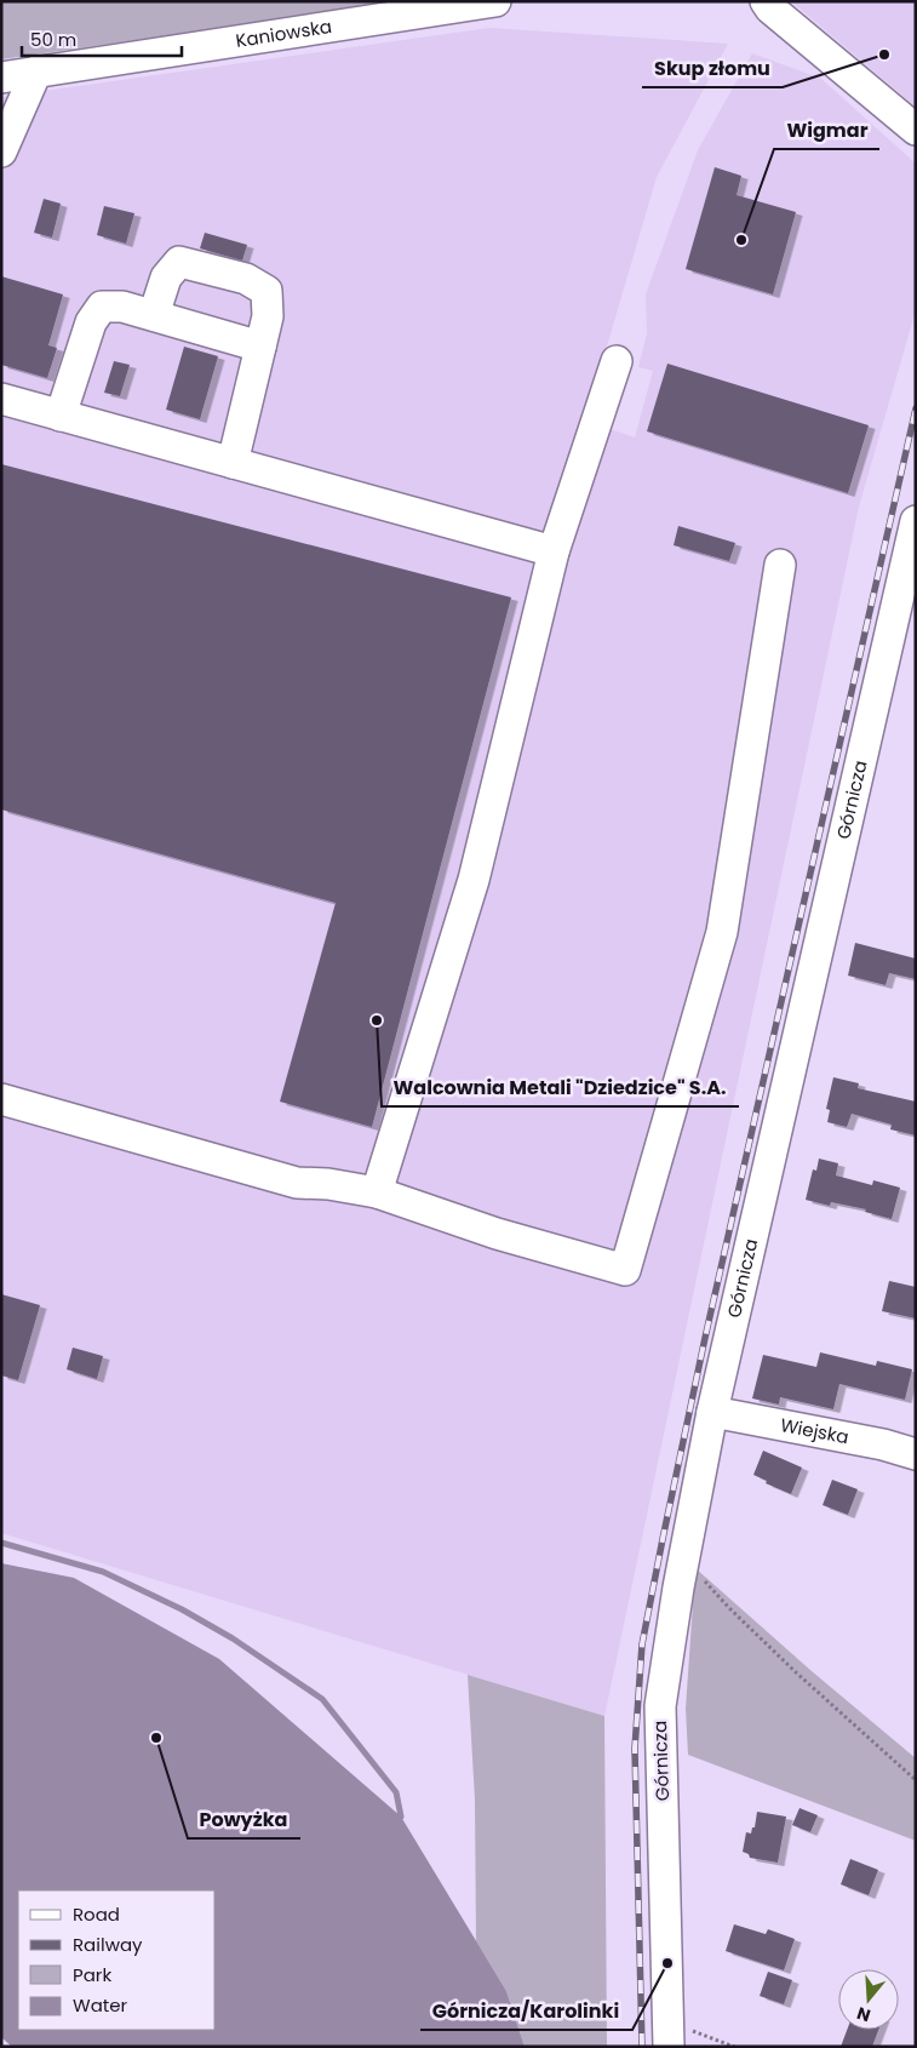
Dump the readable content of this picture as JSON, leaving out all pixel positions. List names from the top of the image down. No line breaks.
{"streets":{"street":["Kaniowska","Górnicza","Wiejska"]},"crossings":[["Górnicza","Wiejska"]],"places":["Skup złomu","Wigmar","Walcownia Metali \"Dziedzice\" S.A.","Powyżka","Górnicza/Karolinki"],"legend":["Road","Railway","Park","Water"],"scale_bar":"50 m","north":"bottom"}
